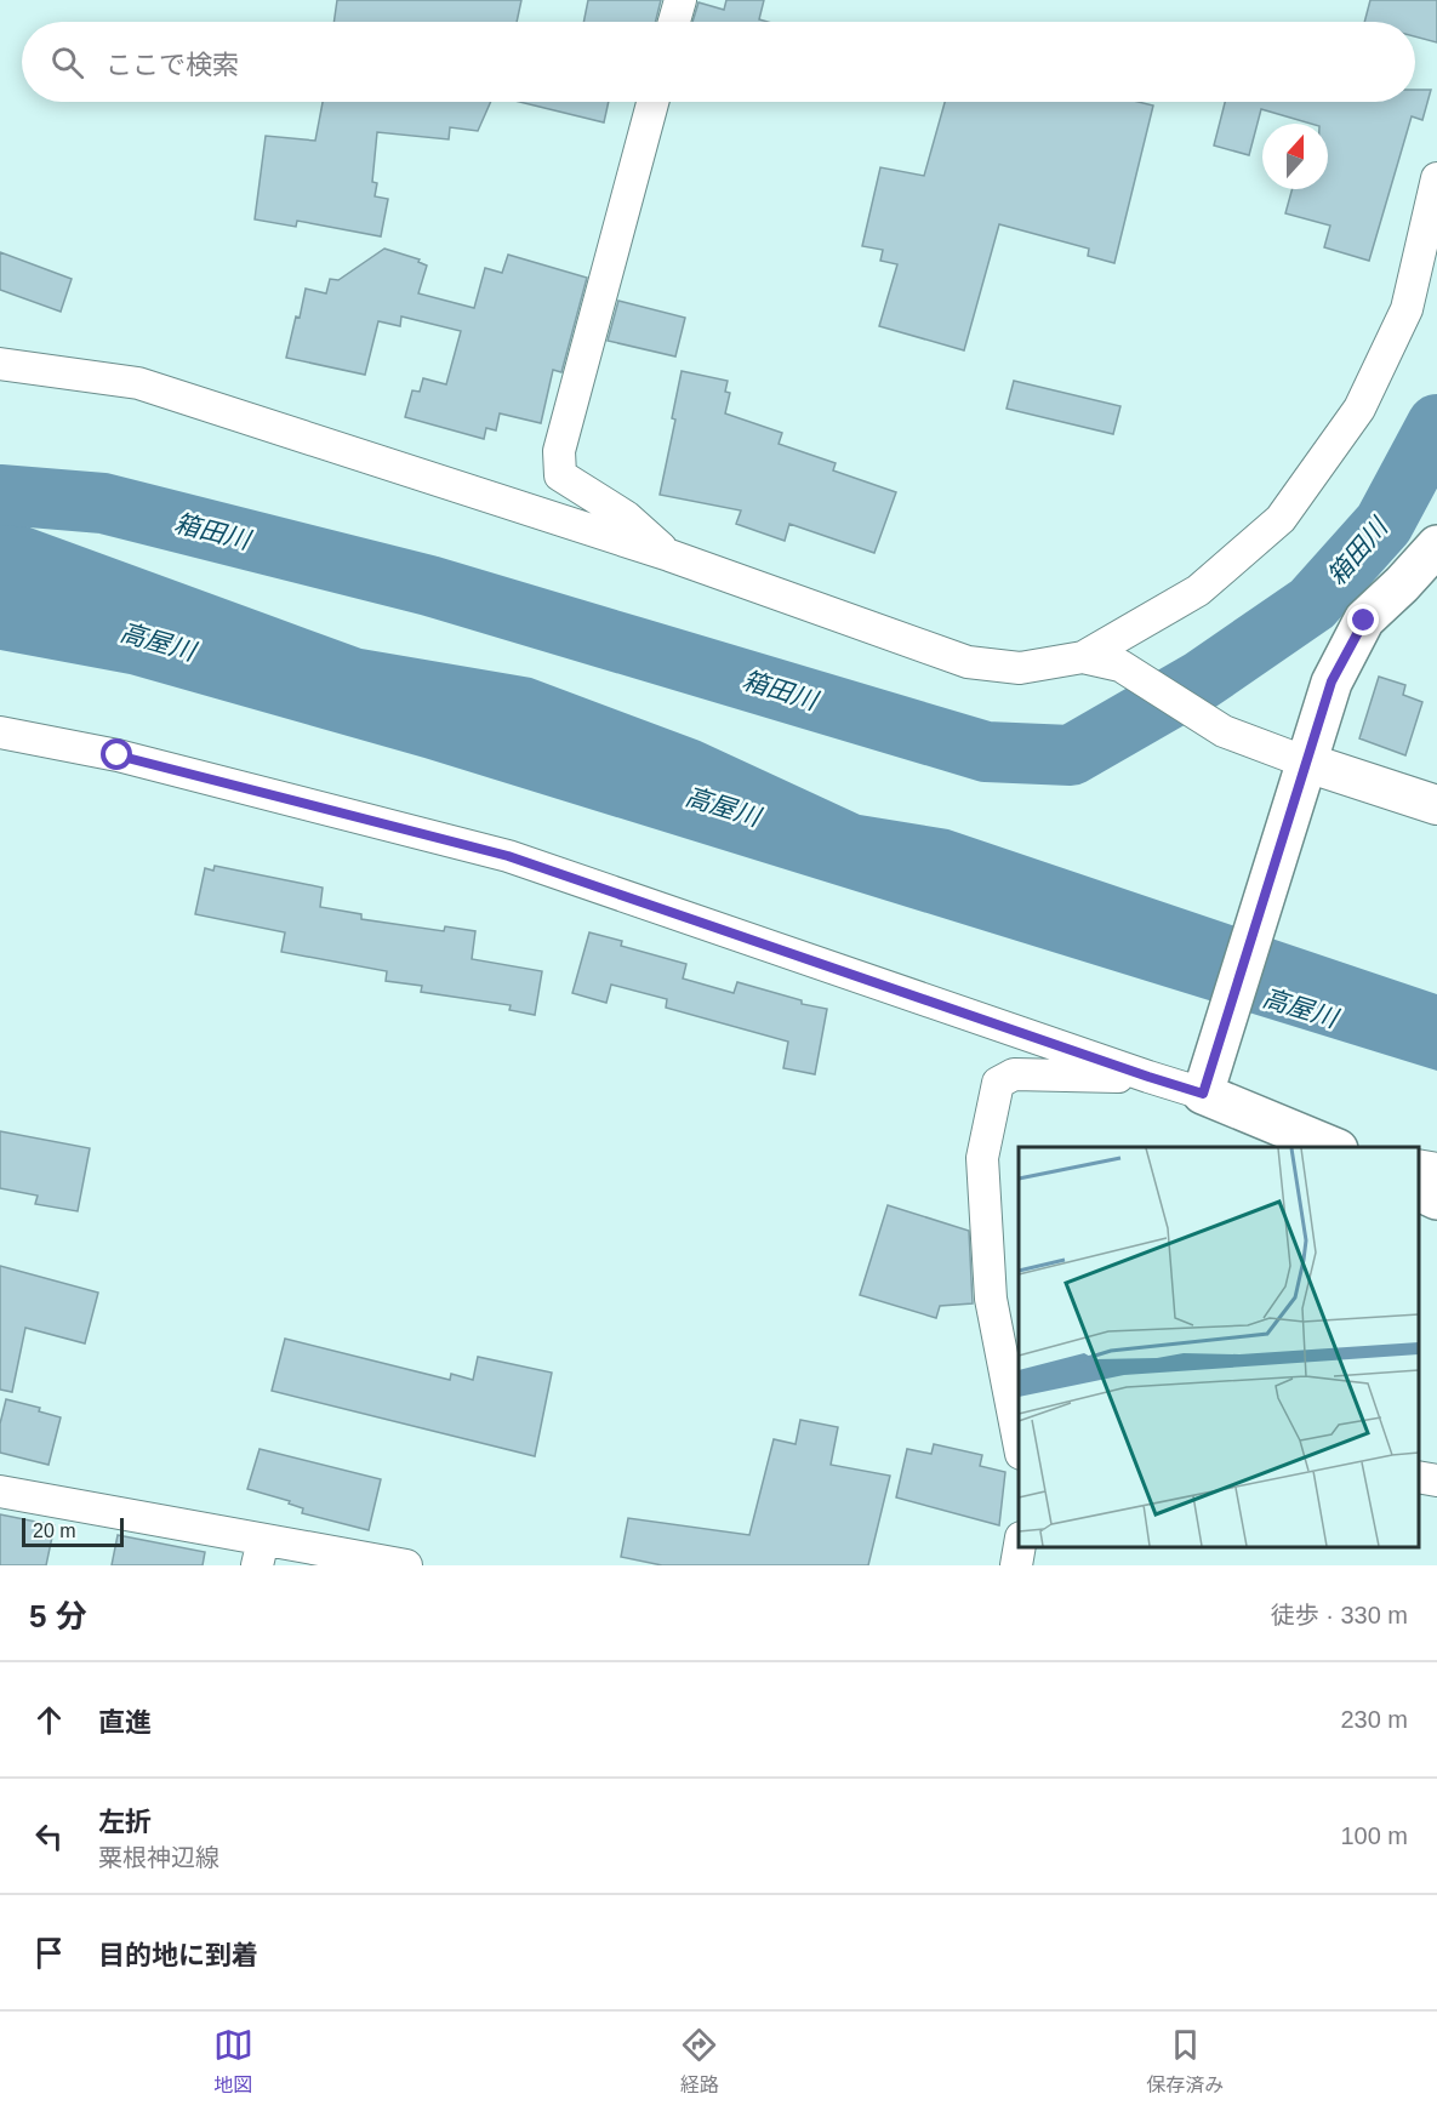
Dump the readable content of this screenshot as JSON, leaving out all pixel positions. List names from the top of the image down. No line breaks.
{"water":["箱田川","高屋川"],"scale_bar":"20 m","north":"top","page":{"search":"ここで検索","scale":"20 m","heading":["5 分","徒歩 · 330 m"],"list":[["直進","230 m"],["左折","粟根神辺線","100 m"],"目的地に到着"],"nav":["地図","経路","保存済み"]}}
